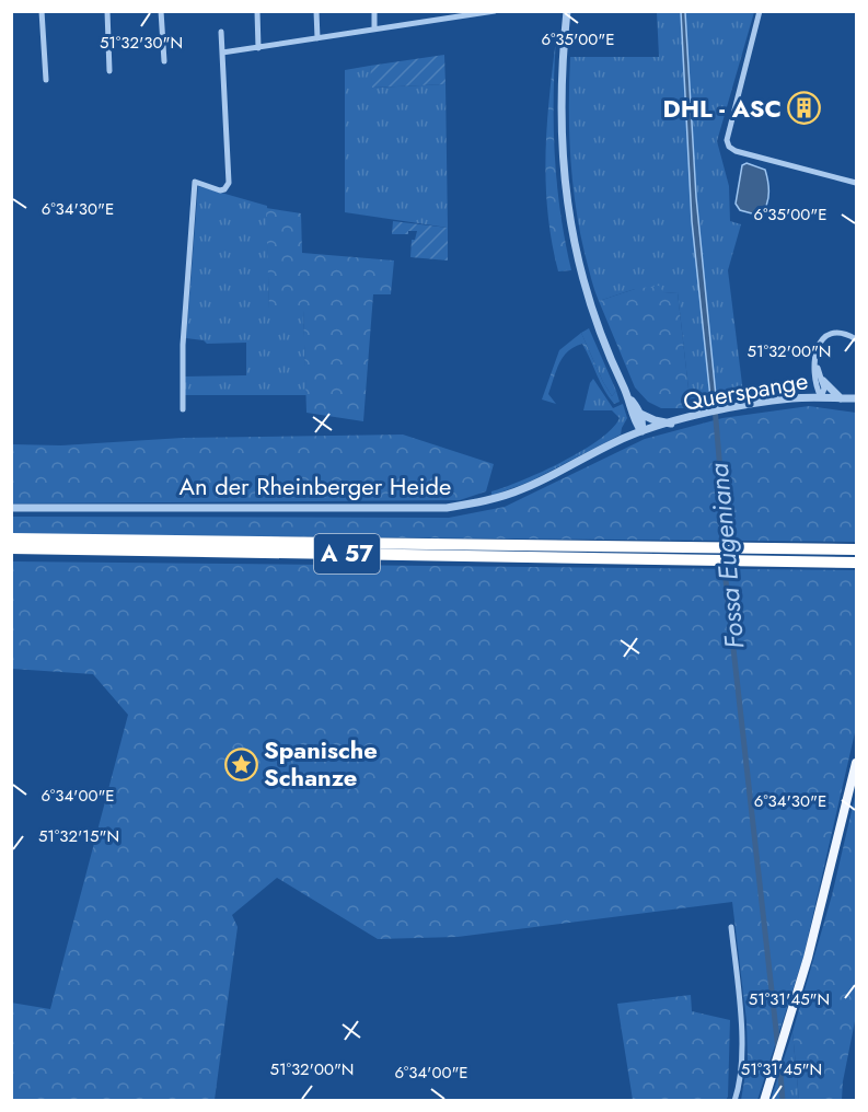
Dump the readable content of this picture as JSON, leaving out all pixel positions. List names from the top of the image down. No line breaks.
{"streets":{"highway":["A 57"],"street":["Querspange","An der Rheinberger Heide"]},"crossings":[["Querspange","An der Rheinberger Heide"]],"water":["Fossa Eugeniana"],"places":{"building":["DHL - ASC"],"place":["Spanische Schanze"]},"coordinates":["6°35'00\"E","51°32'30\"N","6°34'30\"E","51°32'00\"N","6°34'00\"E","51°32'15\"N","51°31'45\"N"]}
